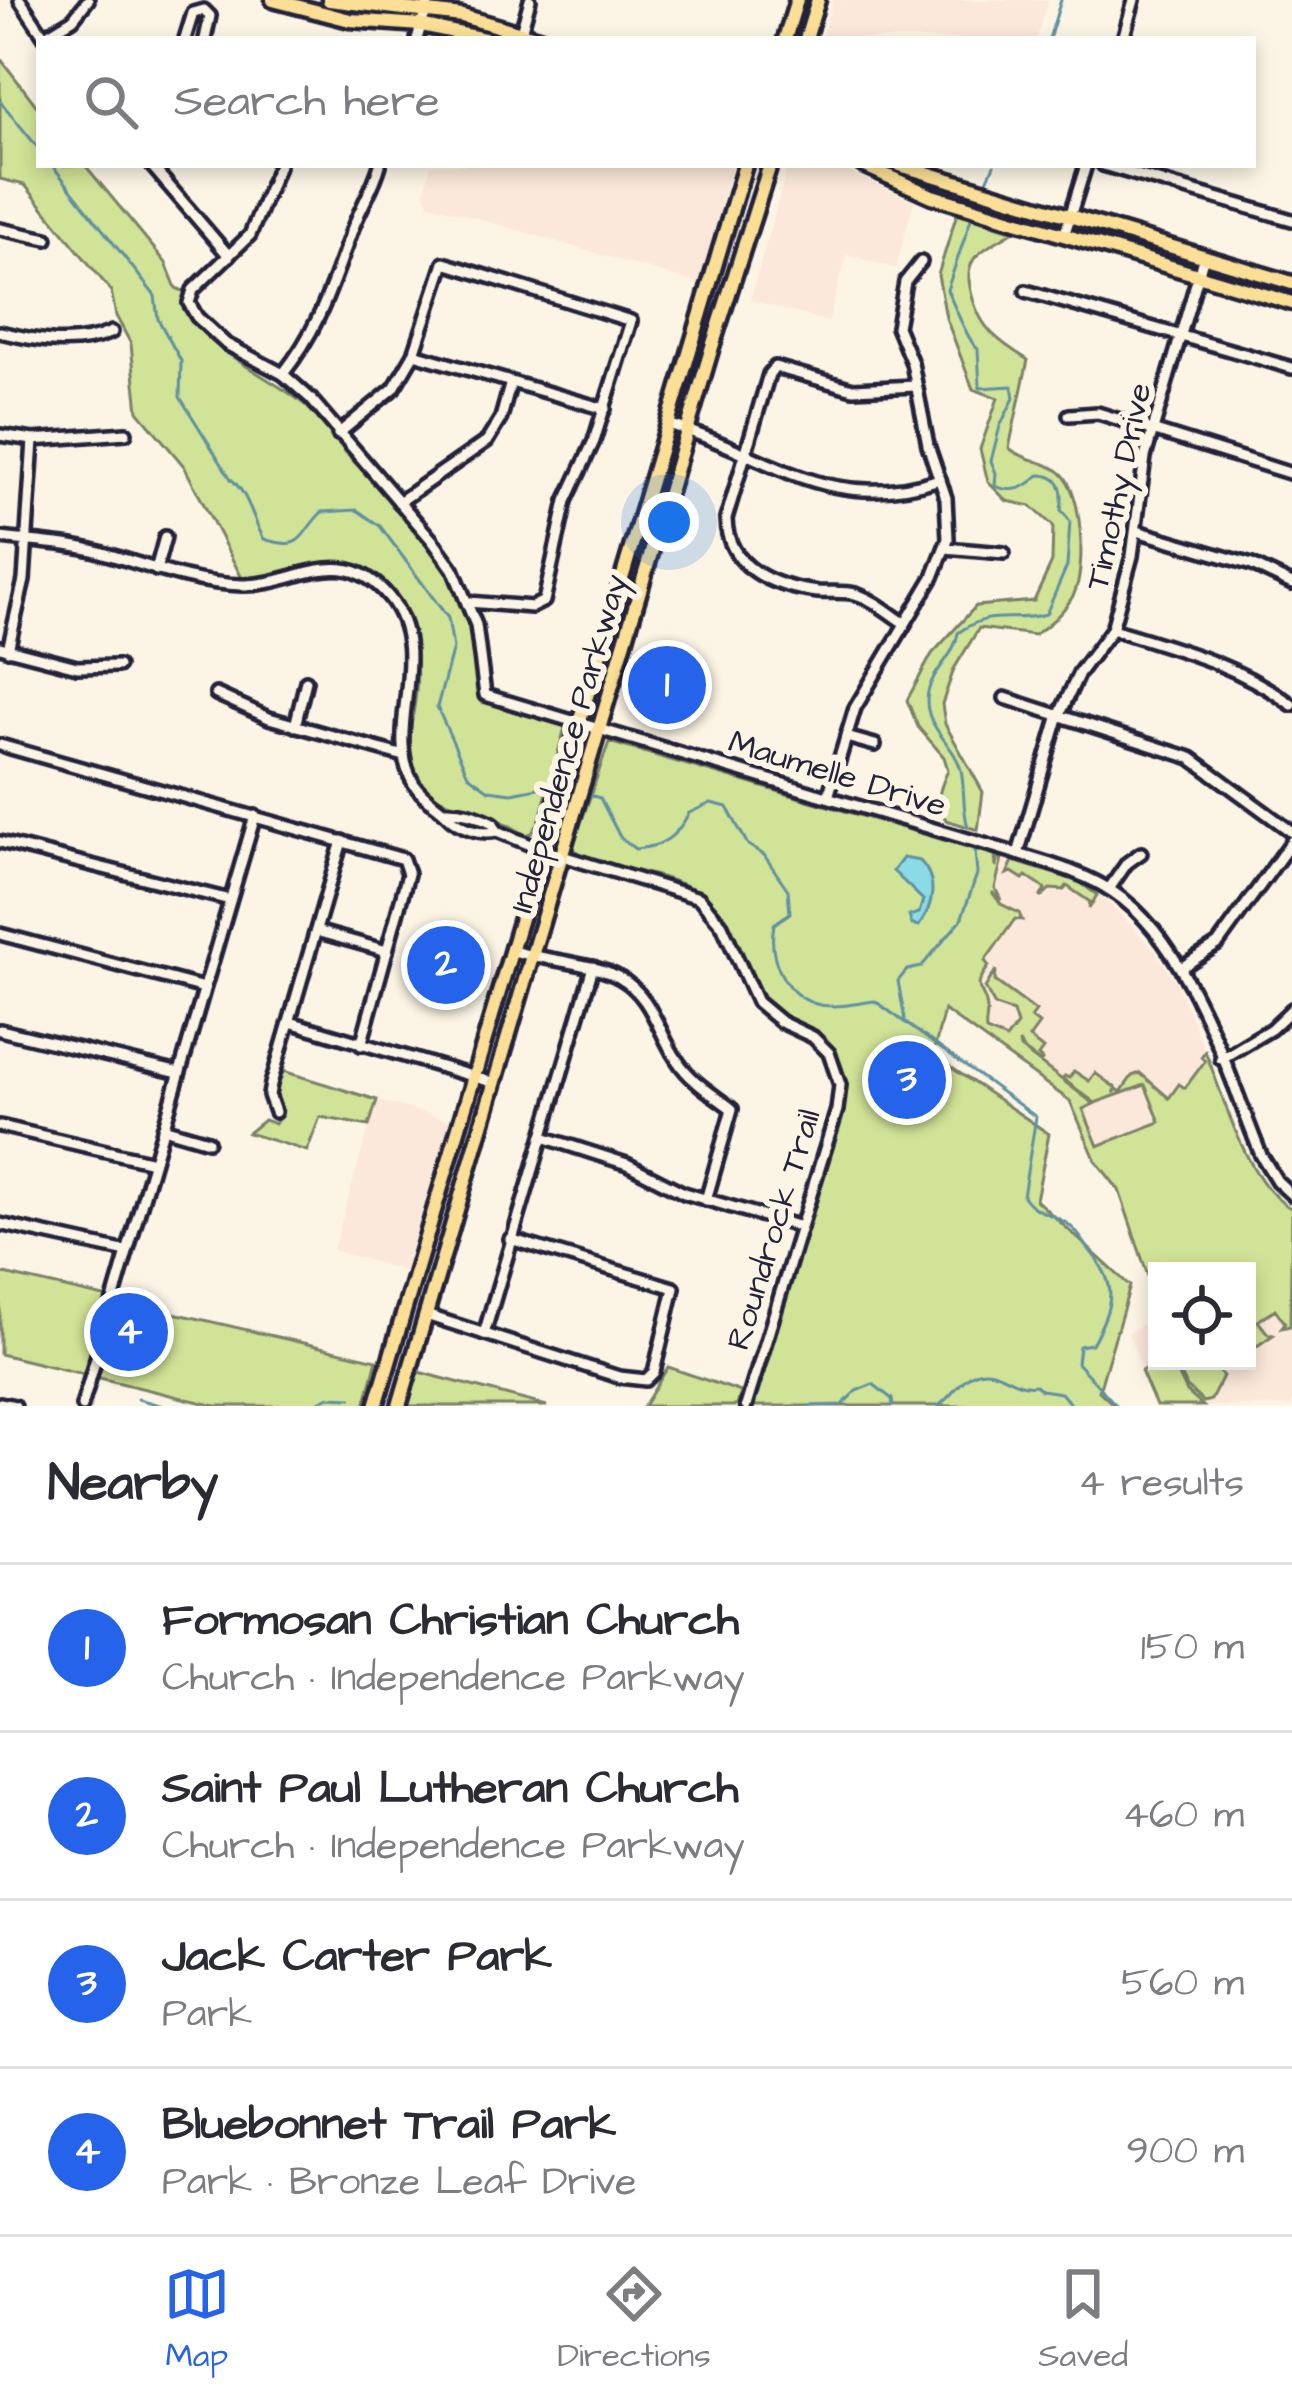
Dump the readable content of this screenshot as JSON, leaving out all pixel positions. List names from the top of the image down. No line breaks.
{"streets":{"main road":["Independence Parkway"],"street":["Timothy Drive","Maumelle Drive","Roundrock Trail"]},"crossings":[["Timothy Drive","Maumelle Drive"],["Independence Parkway","Maumelle Drive"],["Independence Parkway","Roundrock Trail"]],"page":{"search":"Search here","pins":["1","2","3","4"],"heading":["Nearby","4 results"],"list":[{"mark":"1","name":"Formosan Christian Church","note":"Church · Independence Parkway","value":"150 m"},{"mark":"2","name":"Saint Paul Lutheran Church","note":"Church · Independence Parkway","value":"460 m"},{"mark":"3","name":"Jack Carter Park","note":"Park","value":"560 m"},{"mark":"4","name":"Bluebonnet Trail Park","note":"Park · Bronze Leaf Drive","value":"900 m"}],"nav":["Map","Directions","Saved"]}}
